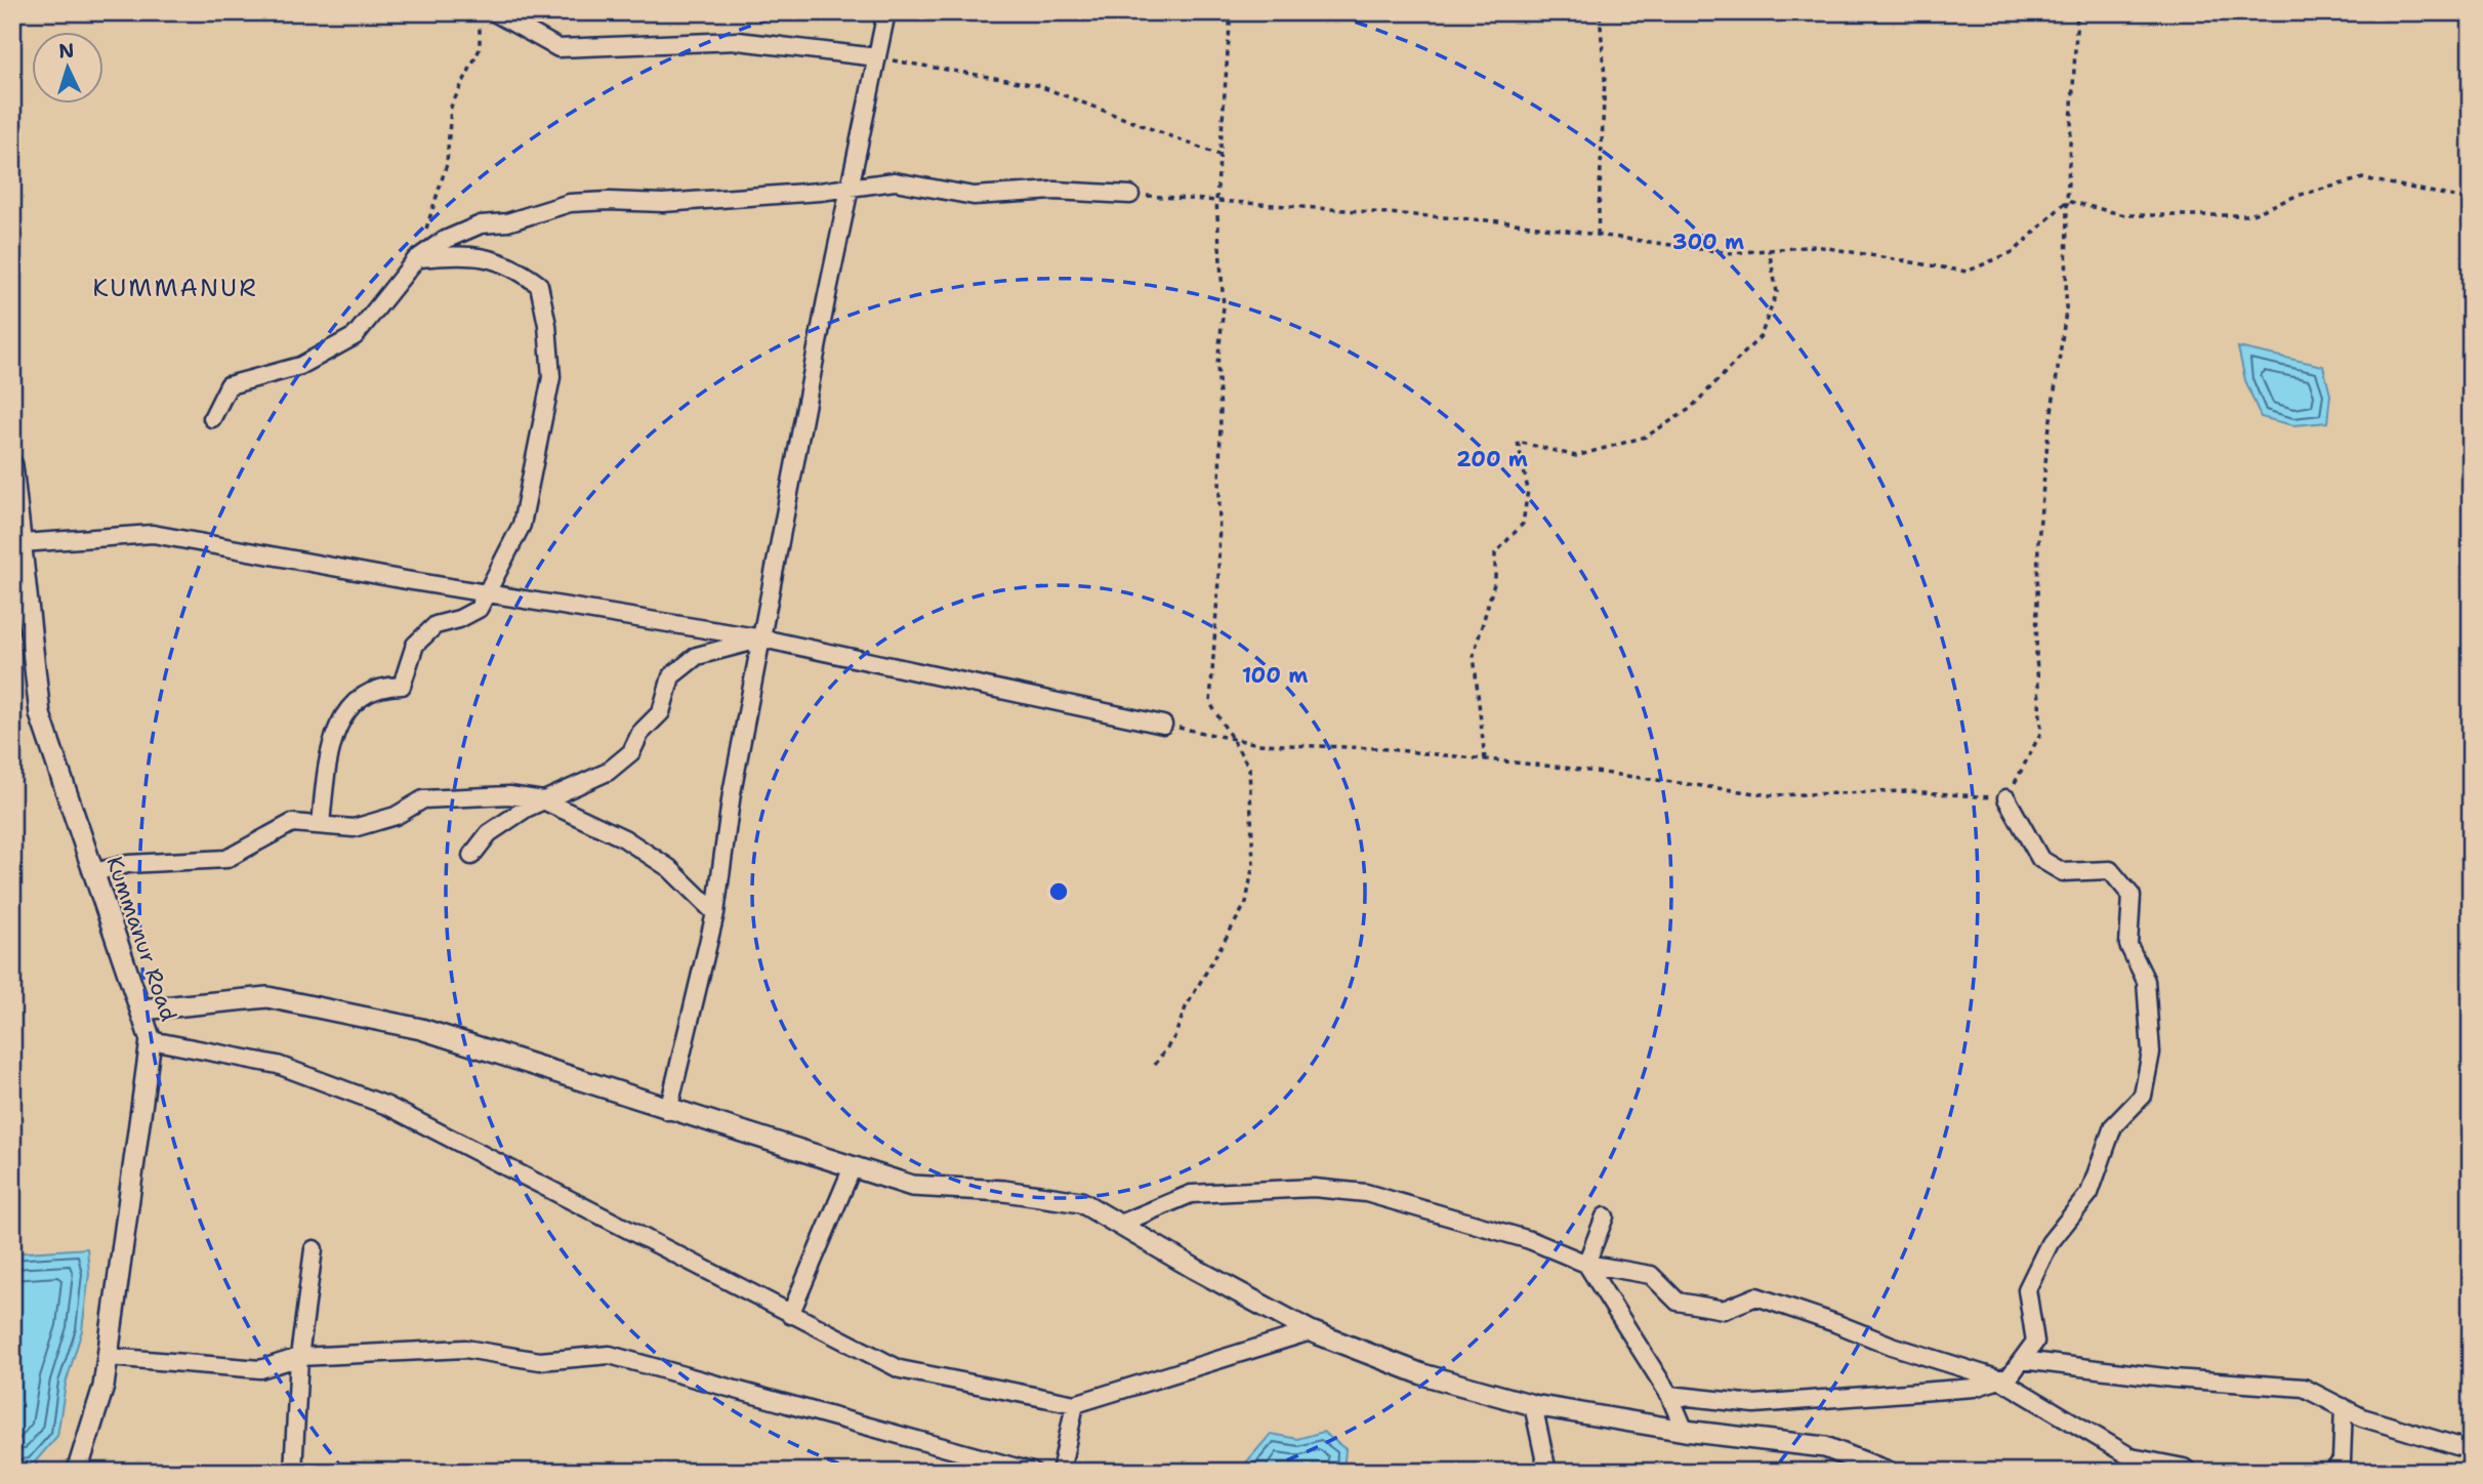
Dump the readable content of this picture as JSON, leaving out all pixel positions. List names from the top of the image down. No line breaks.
{"streets":{"street":["Kummanur Road"]},"districts":["KUMMANUR"],"north":"top","rings":["300 m","200 m","100 m"]}
